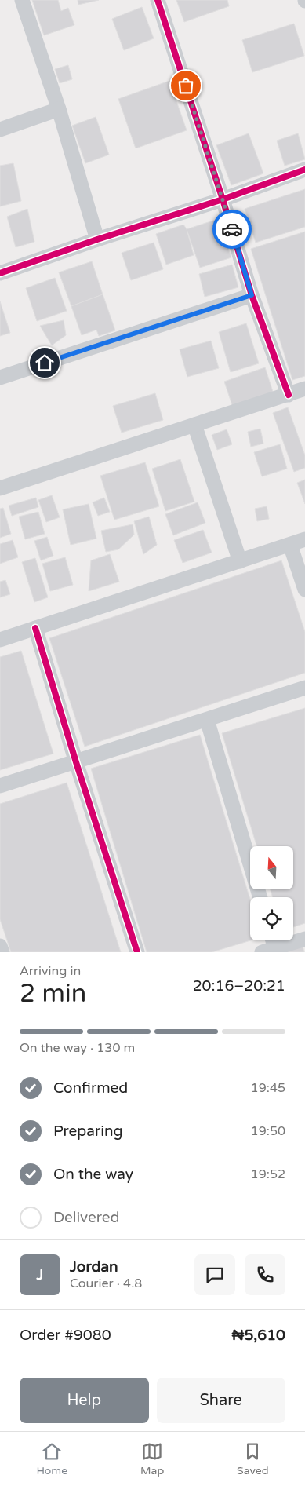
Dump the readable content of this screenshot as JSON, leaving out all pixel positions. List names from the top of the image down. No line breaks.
{"north":"top","page":{"heading":["2 min","Arriving in","20:16–20:21"],"panel":["Jordan","Courier · 4.8","Order #9080","₦5,610"],"bar":"On the way · 130 m","list":[["Confirmed","19:45"],["Preparing","19:50"],["On the way","19:52"],"Delivered"],"round":"J","buttons":["Help","Share"],"tabs":["Home","Map","Saved"]}}
